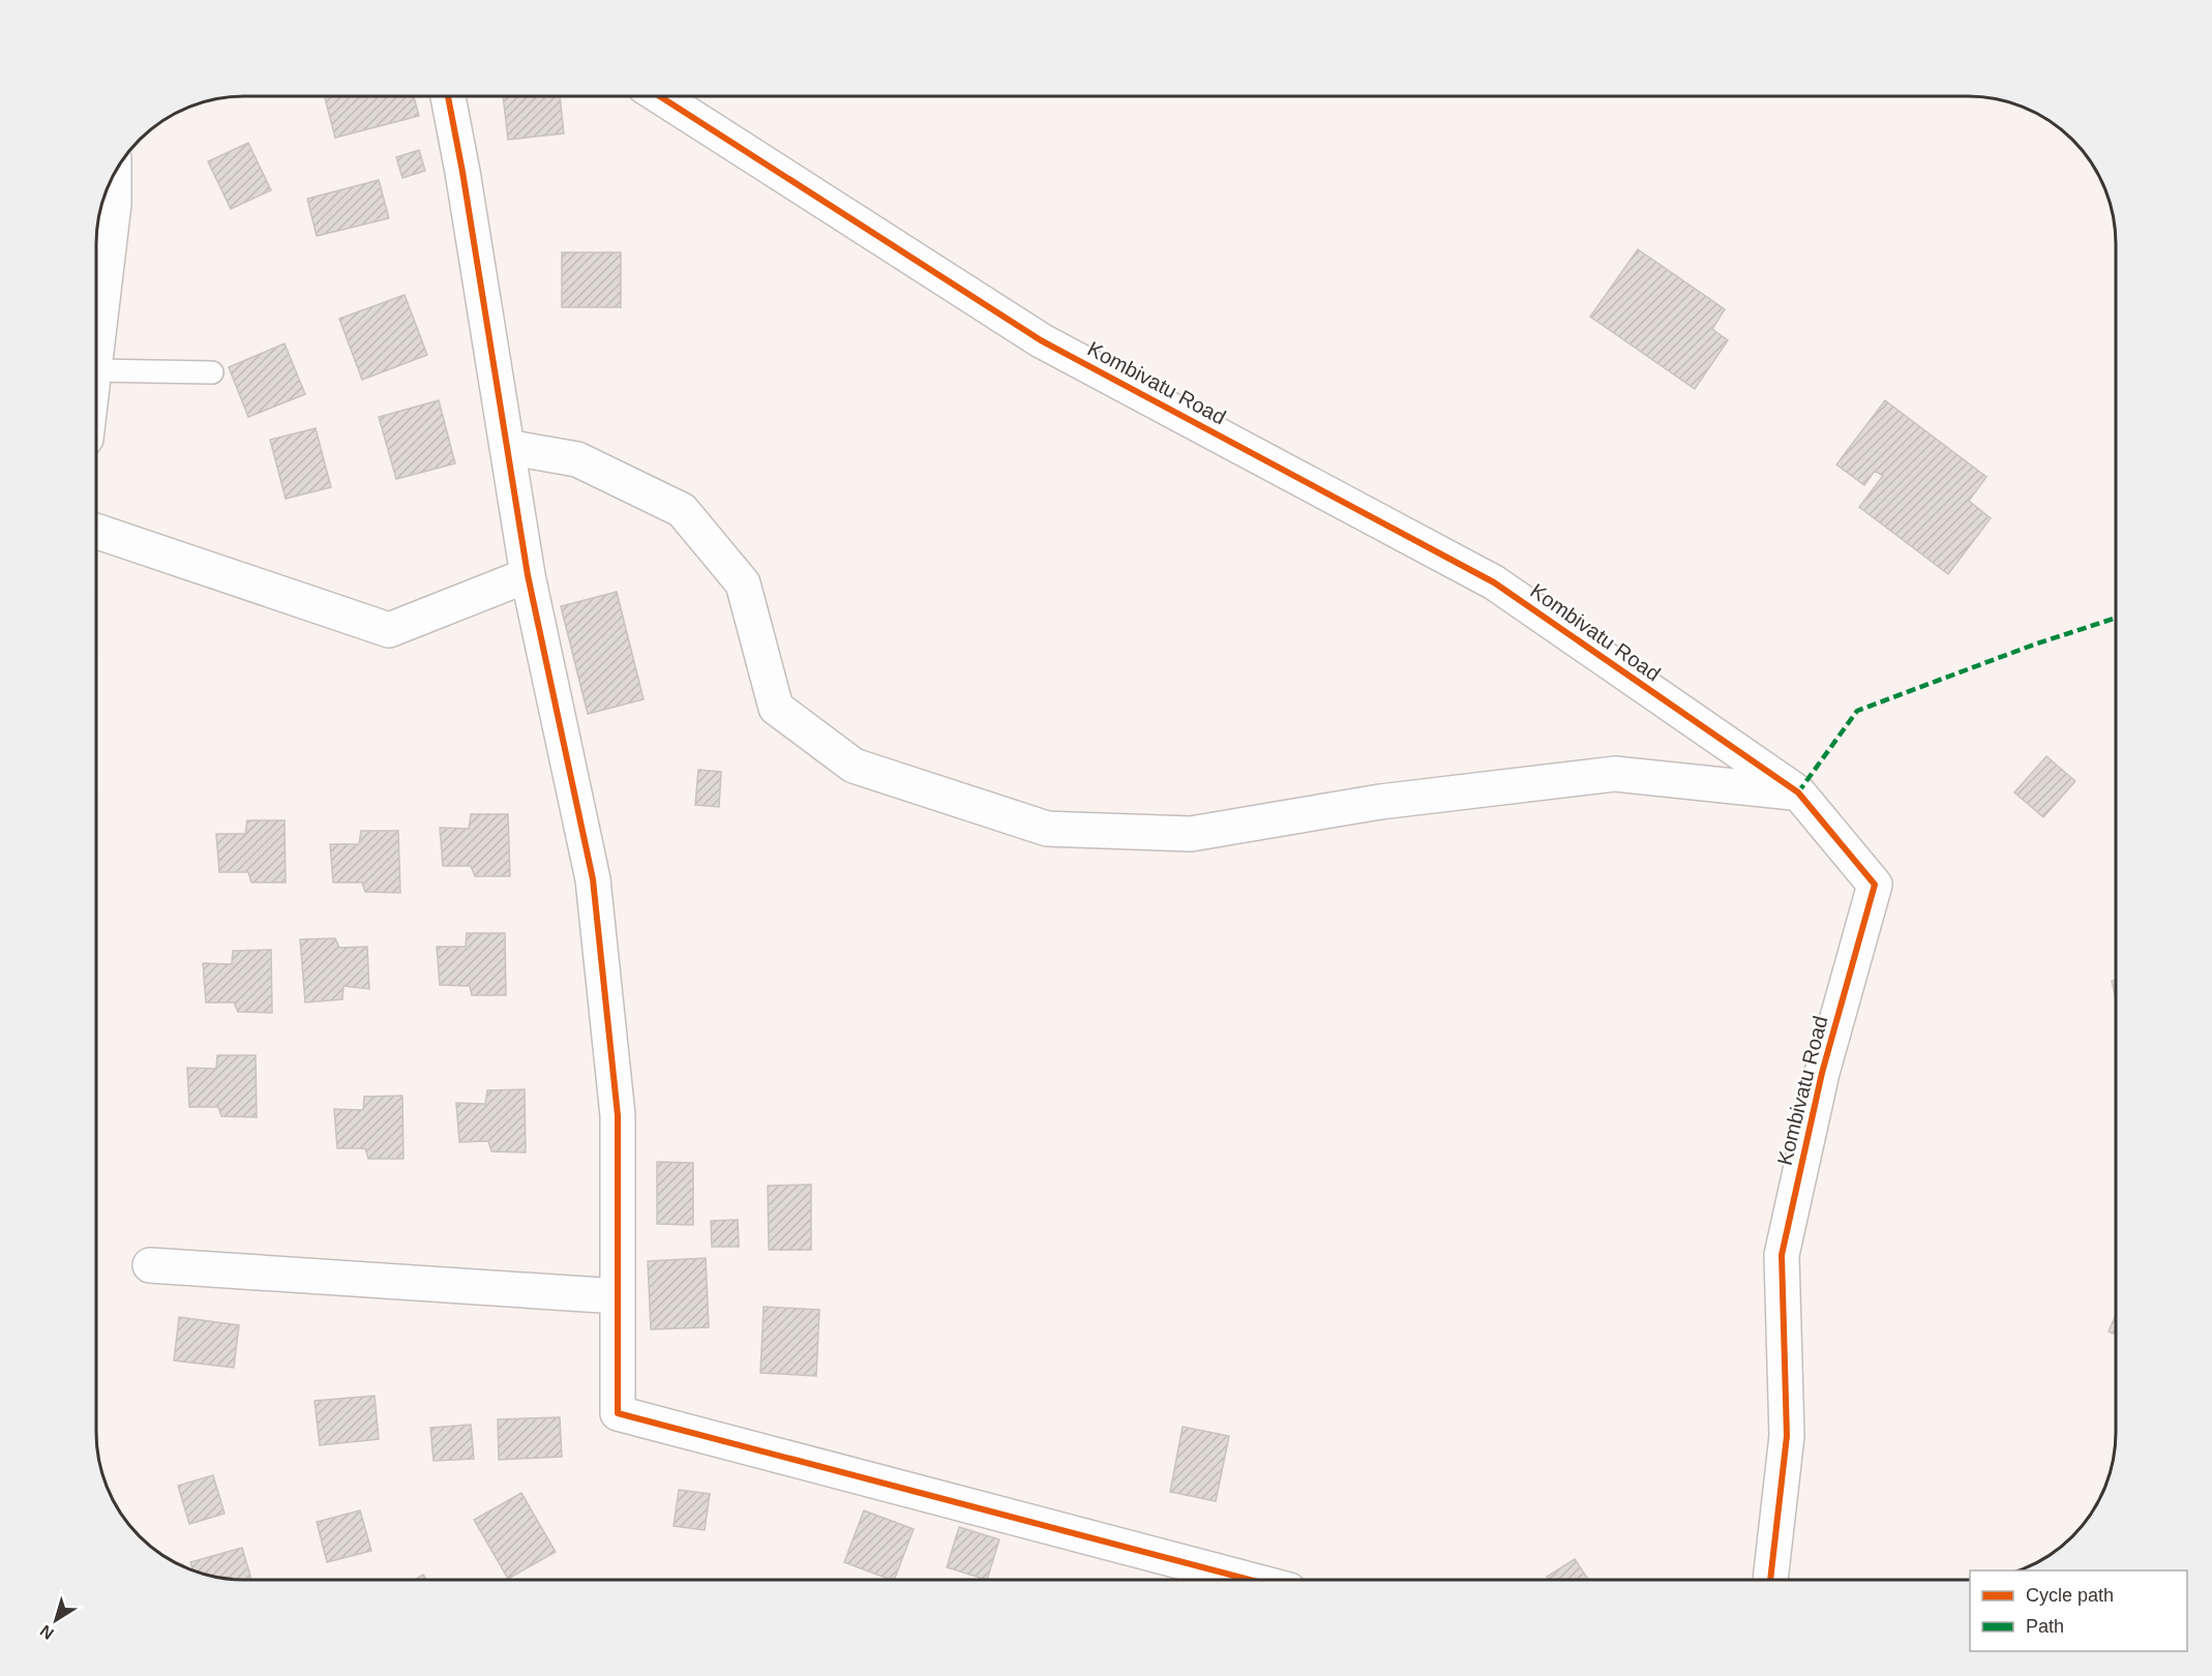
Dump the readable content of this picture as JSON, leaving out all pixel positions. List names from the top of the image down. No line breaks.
{"streets":{"street":["Kombivatu Road"]},"legend":["Cycle path","Path"],"north":"bottom left"}
